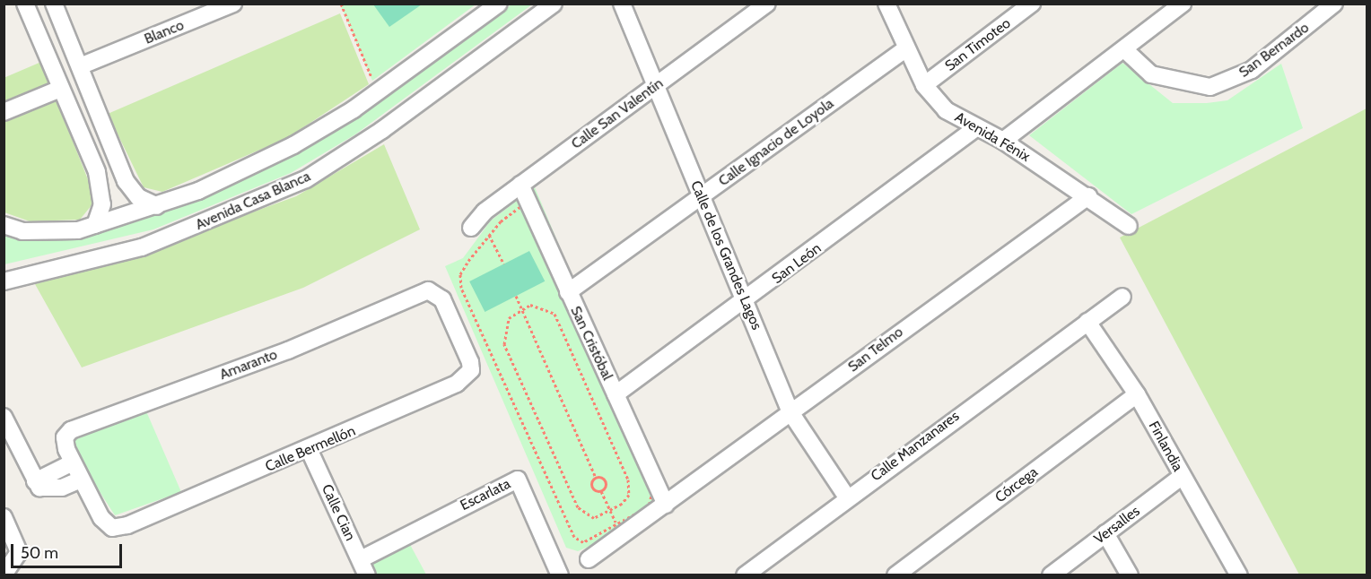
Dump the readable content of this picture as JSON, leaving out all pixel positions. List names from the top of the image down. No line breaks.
{"streets":{"street":["Blanco","San Timoteo","San Bernardo","Calle San Valentín","Avenida Fénix","Calle Ignacio de Loyola","Avenida Casa Blanca","Calle de los Grandes Lagos","San León","San Cristóbal","San Telmo","Amaranto","Calle Manzanares","Finlandia","Calle Bermellón","Córcega","Escarlata","Calle Cian","Versalles"]},"crossings":[["San Timoteo","Avenida Fénix"],["Calle San Valentín","Calle de los Grandes Lagos"],["Calle San Valentín","San Cristóbal"],["Avenida Fénix","Calle Ignacio de Loyola"],["Avenida Fénix","San León"],["Avenida Fénix","San Telmo"],["Calle Ignacio de Loyola","Calle de los Grandes Lagos"],["Calle Ignacio de Loyola","San Cristóbal"],["Calle de los Grandes Lagos","San León"],["Calle de los Grandes Lagos","San Telmo"],["Calle de los Grandes Lagos","Calle Manzanares"],["San León","San Cristóbal"],["San Cristóbal","San Telmo"],["Amaranto","Calle Bermellón"],["Calle Manzanares","Finlandia"],["Finlandia","Córcega"],["Finlandia","Versalles"],["Calle Bermellón","Calle Cian"],["Escarlata","Calle Cian"]],"scale_bar":"50 m"}
